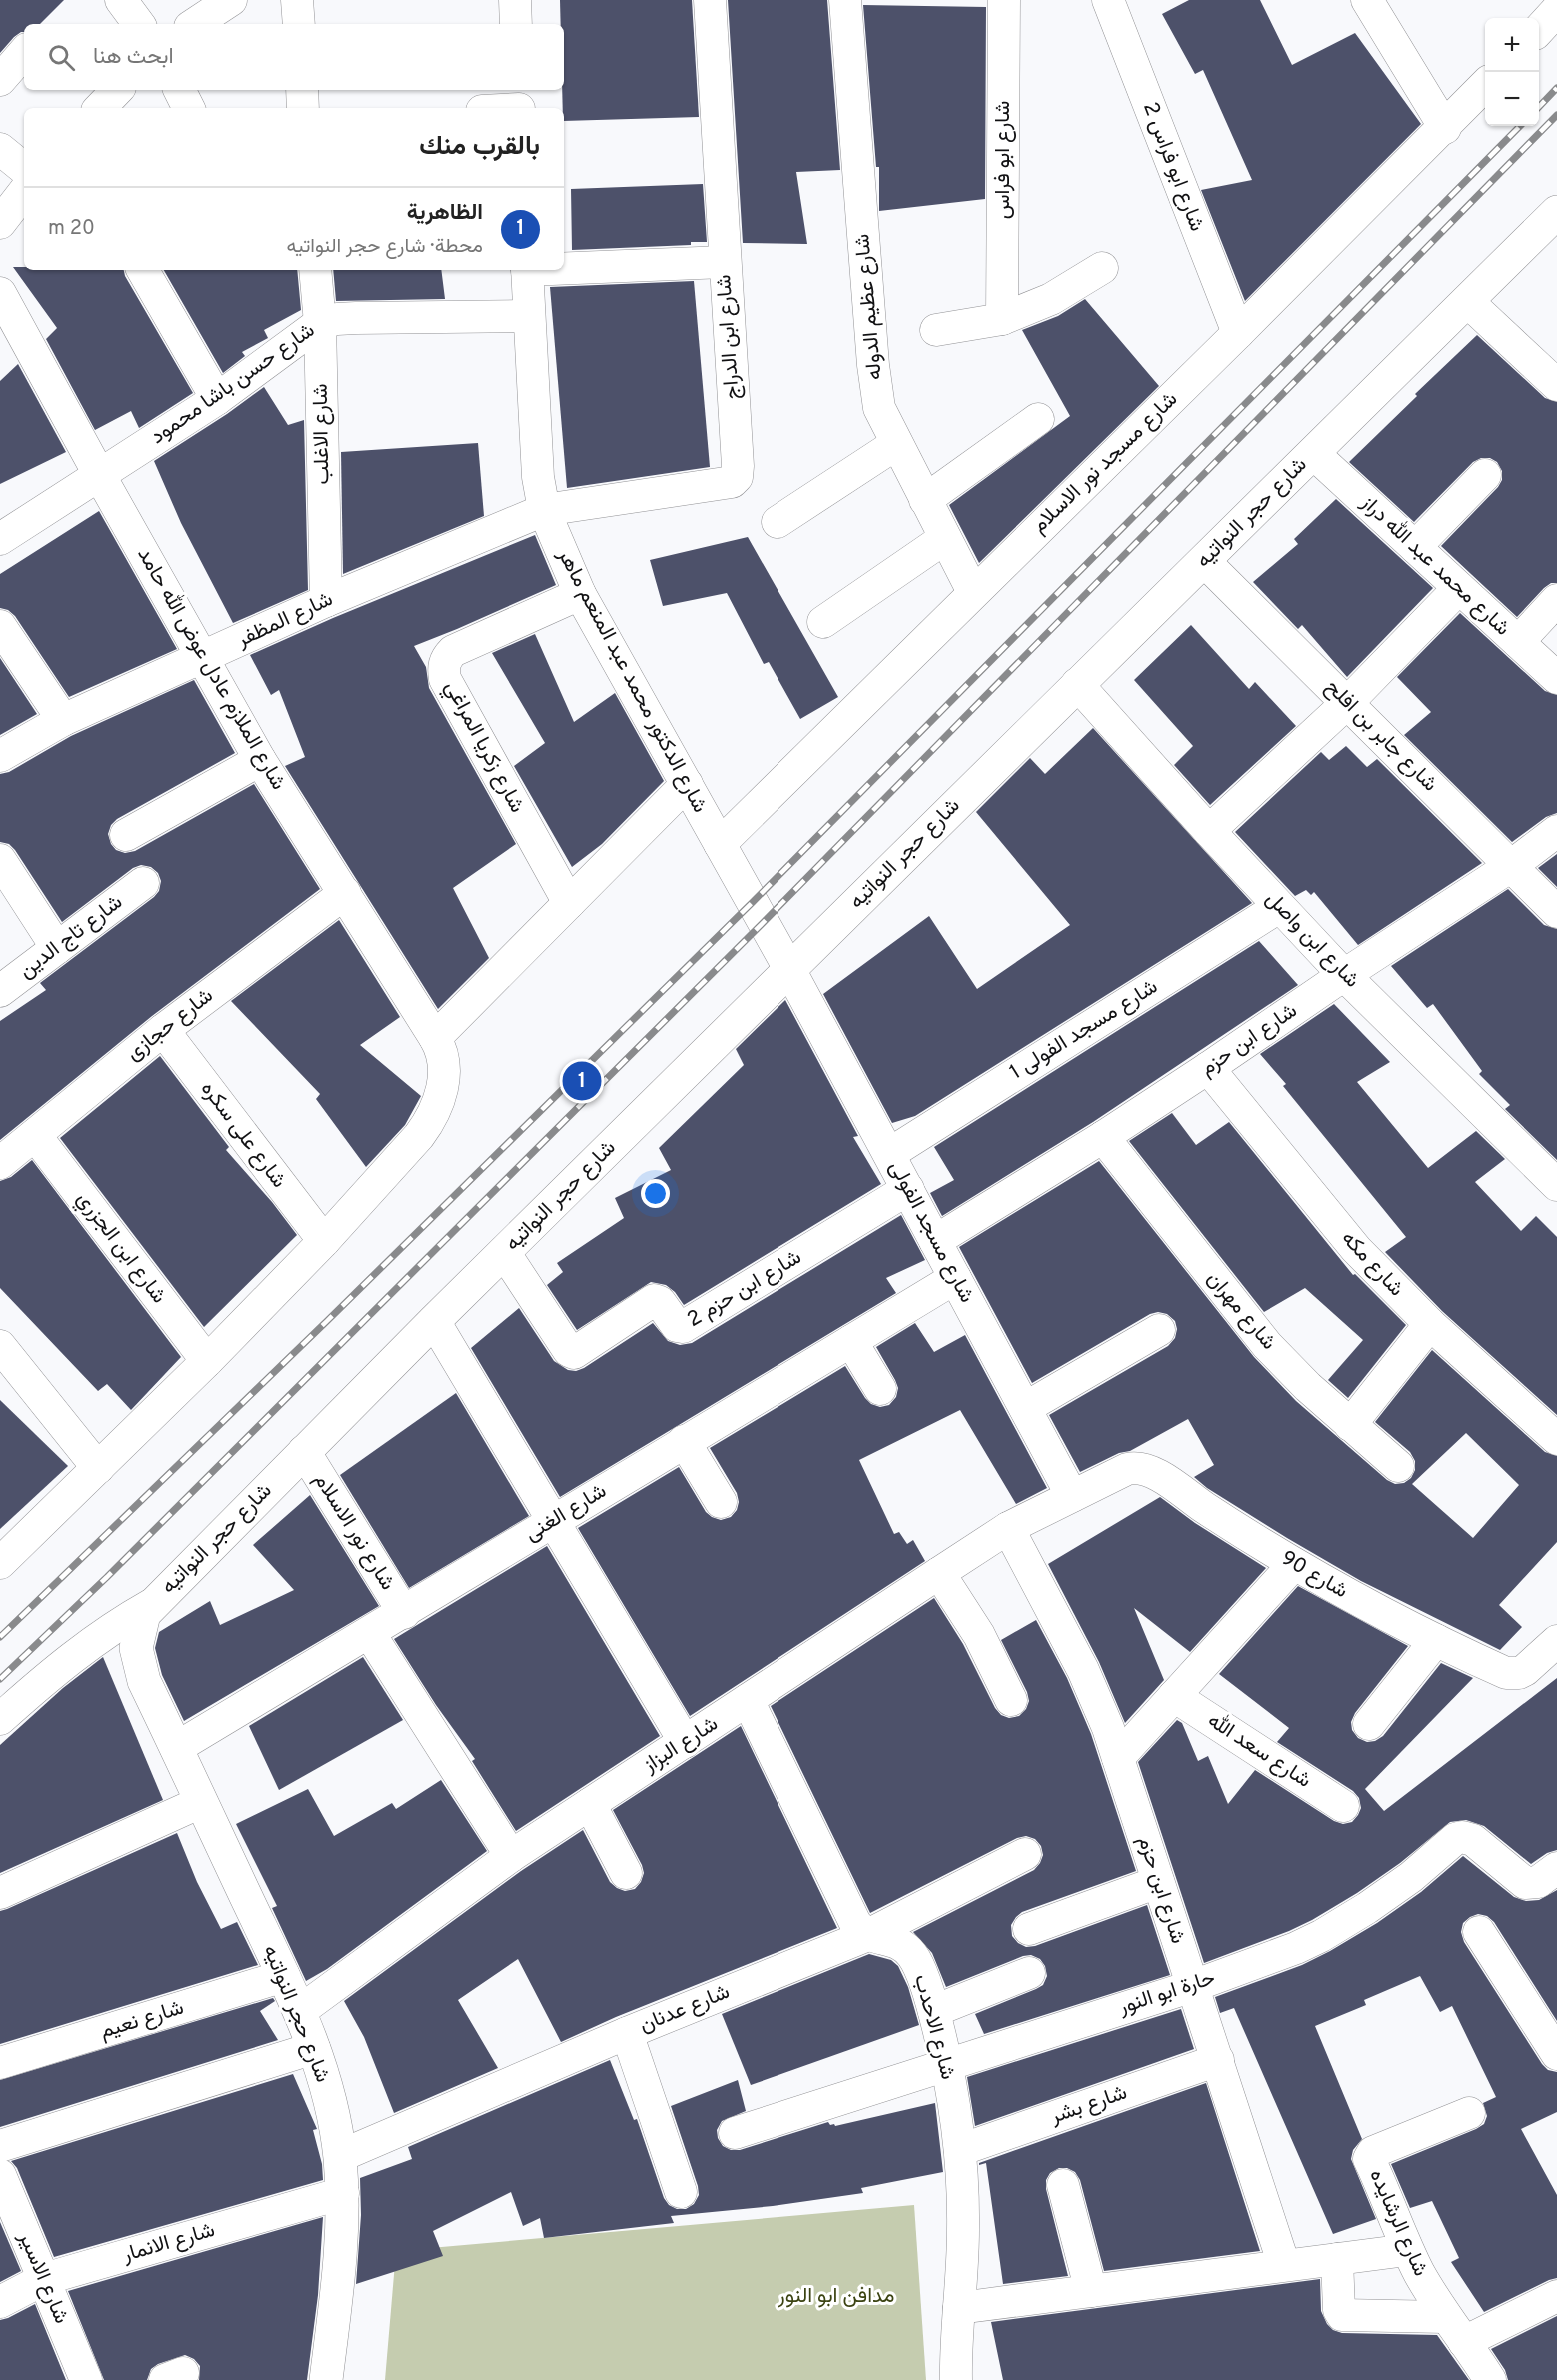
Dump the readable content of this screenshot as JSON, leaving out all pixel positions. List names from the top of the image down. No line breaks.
{"streets":{"street":["شارع ابو فراس","شارع ابو فراس 2","شارع عظيم الدوله","شارع ابن الدراج","شارع حسن باشا محمود","شارع الاغلب","شارع مسجد نور الاسلام","شارع حجر النواتيه","شارع محمد عبد الله دراز","شارع المظفر","شارع الملازم عادل عوض الله حامد","شارع الدكتور محمد عبد المنعم ماهر","شارع جابر بن افلح","شارع زكريا المراغي","شارع تاج الدين","شارع ابن واصل","شارع حجازى","شارع مسجد الفولى 1","شارع ابن حزم","شارع على سكره","شارع مسجد الفولى","شارع ابن الجزري","شارع مكه","شارع ابن حزم 2","شارع مهران","شارع الغنى","شارع نور الاسلام","شارع 90","شارع البزاز","شارع سعد الله","حارة ابو النور","شارع عدنان","شارع نعيم","شارع الاحدب","شارع بشر","شارع الرشايده","شارع الانمار","شارع الاسير"]},"crossings":[["شارع ابو فراس 2","شارع مسجد نور الاسلام"],["شارع عظيم الدوله","شارع مسجد نور الاسلام"],["شارع ابن الدراج","شارع المظفر"],["شارع ابن الدراج","شارع الدكتور محمد عبد المنعم ماهر"],["شارع حسن باشا محمود","شارع الاغلب"],["شارع حسن باشا محمود","شارع الملازم عادل عوض الله حامد"],["شارع حسن باشا محمود","شارع الدكتور محمد عبد المنعم ماهر"],["شارع الاغلب","شارع المظفر"],["شارع مسجد نور الاسلام","شارع الدكتور محمد عبد المنعم ماهر"],["شارع حجر النواتيه","شارع محمد عبد الله دراز"],["شارع حجر النواتيه","شارع الدكتور محمد عبد المنعم ماهر"],["شارع حجر النواتيه","شارع جابر بن افلح"],["شارع حجر النواتيه","شارع ابن واصل"],["شارع حجر النواتيه","شارع مسجد الفولى"],["شارع حجر النواتيه","شارع ابن حزم 2"],["شارع حجر النواتيه","شارع الغنى"],["شارع حجر النواتيه","شارع نور الاسلام"],["شارع حجر النواتيه","شارع البزاز"],["شارع حجر النواتيه","شارع عدنان"],["شارع حجر النواتيه","شارع نعيم"],["شارع حجر النواتيه","شارع الانمار"],["شارع المظفر","شارع الملازم عادل عوض الله حامد"],["شارع المظفر","شارع الدكتور محمد عبد المنعم ماهر"],["شارع الملازم عادل عوض الله حامد","شارع حجازى"],["شارع الملازم عادل عوض الله حامد","شارع على سكره"],["شارع الملازم عادل عوض الله حامد","شارع ابن الجزري"],["شارع الدكتور محمد عبد المنعم ماهر","شارع زكريا المراغي"],["شارع الدكتور محمد عبد المنعم ماهر","شارع مسجد الفولى"],["شارع جابر بن افلح","شارع ابن حزم"],["شارع ابن واصل","شارع مسجد الفولى 1"],["شارع ابن واصل","شارع ابن حزم"],["شارع حجازى","شارع على سكره"],["شارع حجازى","شارع ابن الجزري"],["شارع مسجد الفولى 1","شارع مسجد الفولى"],["شارع ابن حزم","شارع مسجد الفولى"],["شارع ابن حزم","شارع مكه"],["شارع ابن حزم","شارع مهران"],["شارع ابن حزم","شارع البزاز"],["شارع ابن حزم","حارة ابو النور"],["شارع ابن حزم","شارع بشر"],["شارع مسجد الفولى","شارع ابن حزم 2"],["شارع مسجد الفولى","شارع الغنى"],["شارع مسجد الفولى","شارع 90"],["شارع مسجد الفولى","شارع البزاز"],["شارع الغنى","شارع نور الاسلام"],["شارع 90","شارع البزاز"],["حارة ابو النور","شارع الاحدب"],["شارع عدنان","شارع الاحدب"],["شارع الاحدب","شارع بشر"],["شارع الانمار","شارع الاسير"]],"parks":["مدافن ابو النور"],"page":{"map_buttons":["+","−"],"search":"ابحث هنا","heading":"بالقرب منك","list":[{"mark":"1","name":"الظاهرية","note":"محطة · شارع حجر النواتيه","value":"20 m"}],"pins":"1"}}
